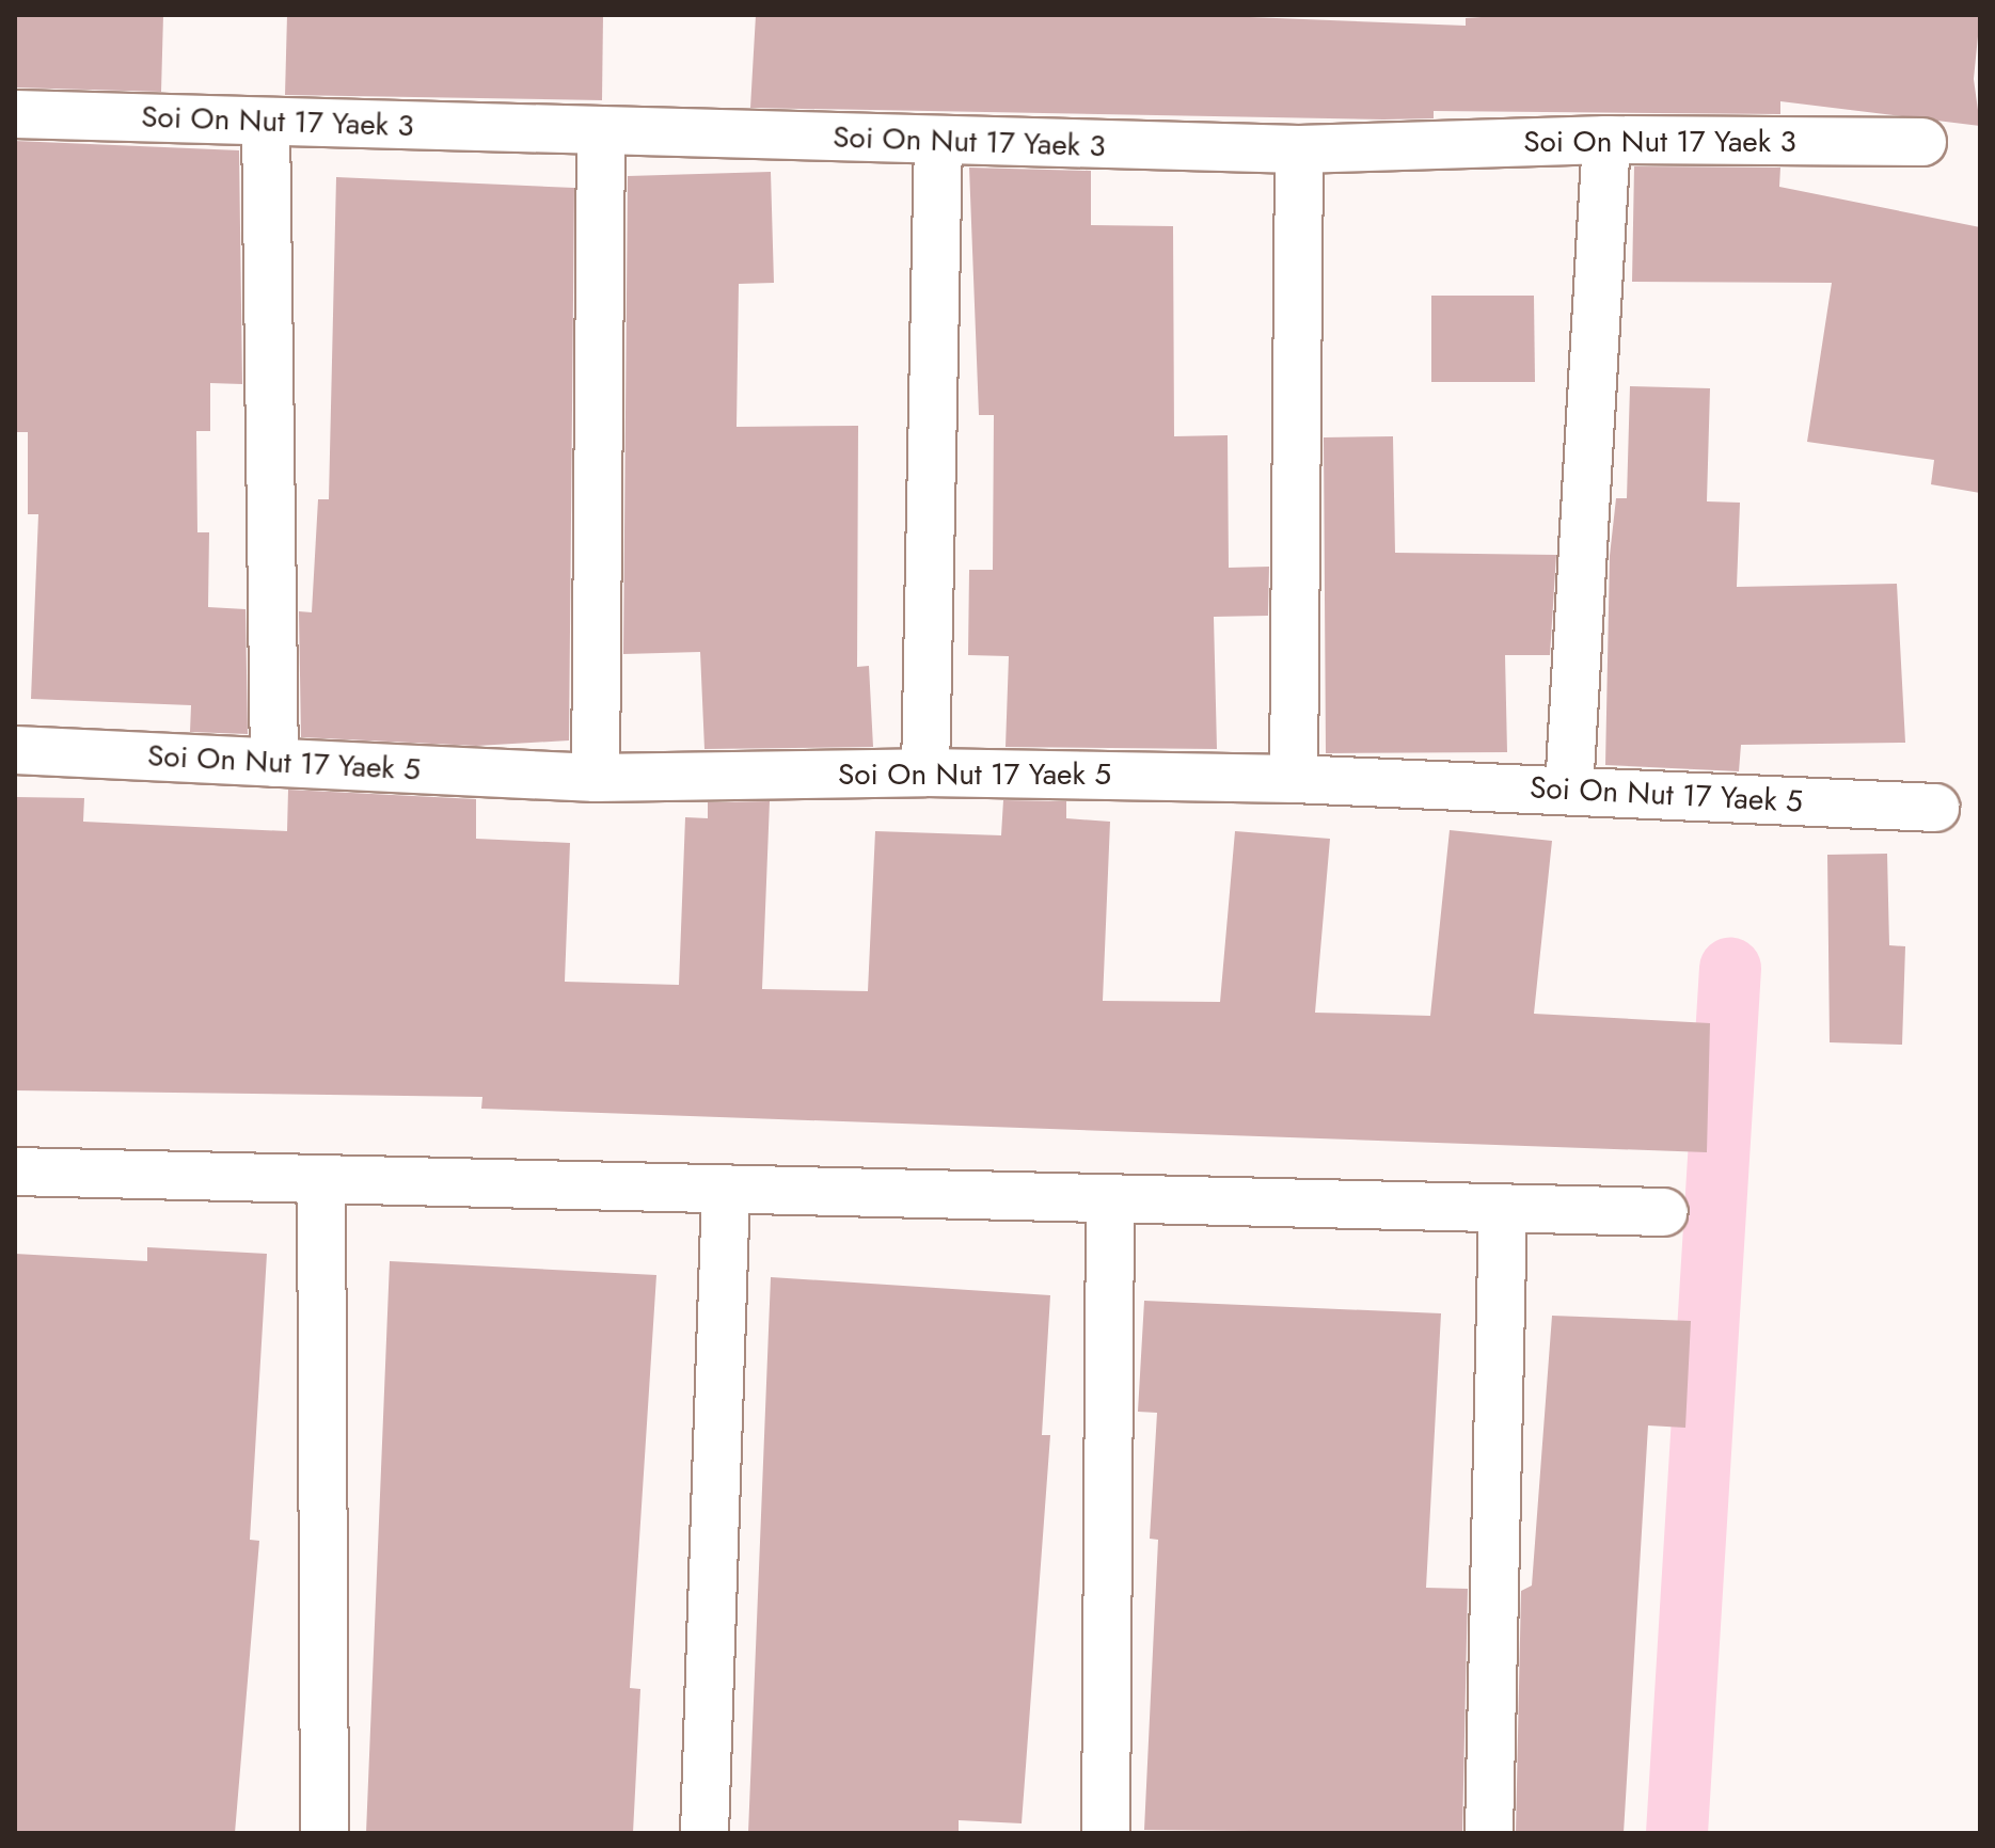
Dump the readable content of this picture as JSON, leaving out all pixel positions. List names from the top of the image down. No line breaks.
{"streets":{"street":["Soi On Nut 17 Yaek 3","Soi On Nut 17 Yaek 5"]}}
